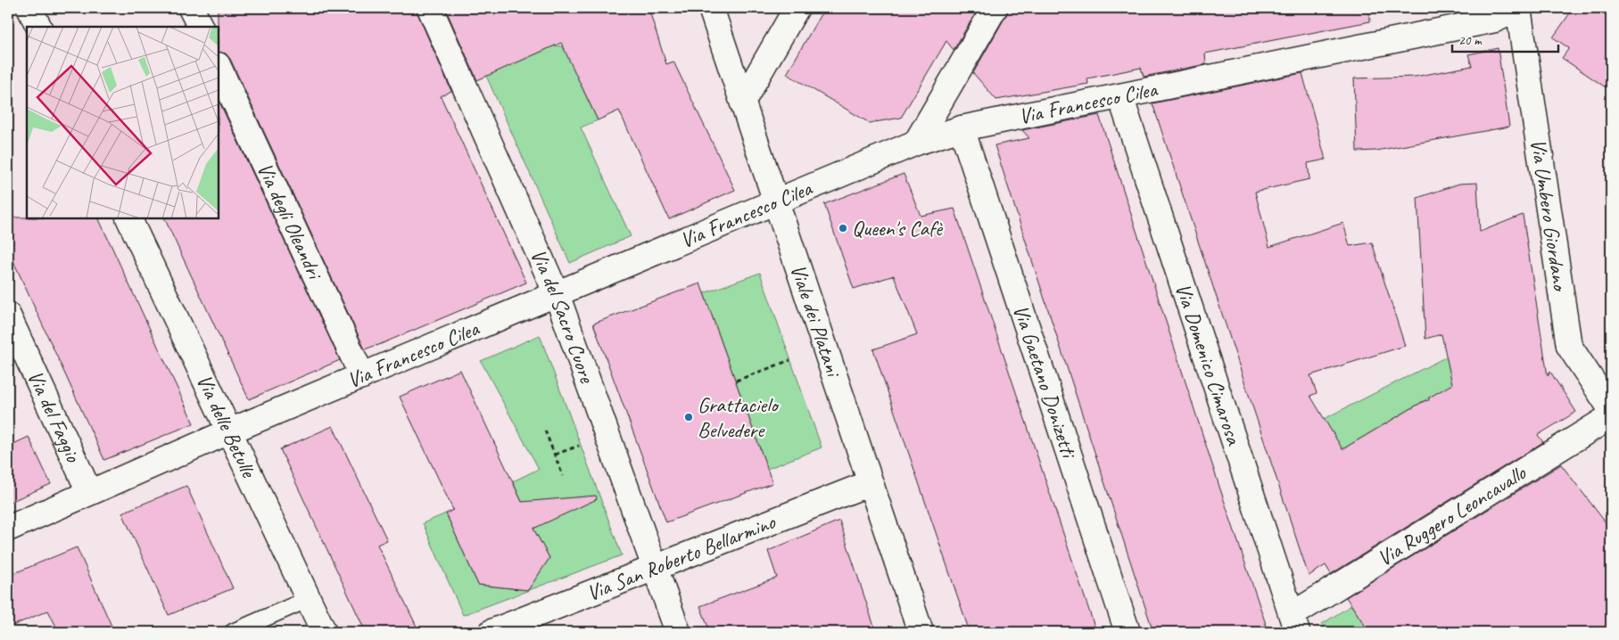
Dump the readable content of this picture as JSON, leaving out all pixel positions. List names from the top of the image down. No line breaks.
{"streets":{"street":["Via Francesco Cilea","Via Umbero Giordano","Via degli Oleandri","Via del Sacro Cuore","Viale dei Platani","Via Domenico Cimarosa","Via Gaetano Donizetti","Via del Faggio","Via delle Betulle","Via Ruggero Leoncavallo","Via San Roberto Bellarmino"]},"crossings":[["Via Francesco Cilea","Via Umbero Giordano"],["Via Francesco Cilea","Via degli Oleandri"],["Via Francesco Cilea","Via del Sacro Cuore"],["Via Francesco Cilea","Viale dei Platani"],["Via Francesco Cilea","Via Domenico Cimarosa"],["Via Francesco Cilea","Via Gaetano Donizetti"],["Via Francesco Cilea","Via del Faggio"],["Via Francesco Cilea","Via delle Betulle"],["Via del Sacro Cuore","Via San Roberto Bellarmino"],["Viale dei Platani","Via San Roberto Bellarmino"],["Via Domenico Cimarosa","Via Ruggero Leoncavallo"]],"places":["Queen's Cafè","Grattacielo Belvedere"],"scale_bar":"20 m"}
